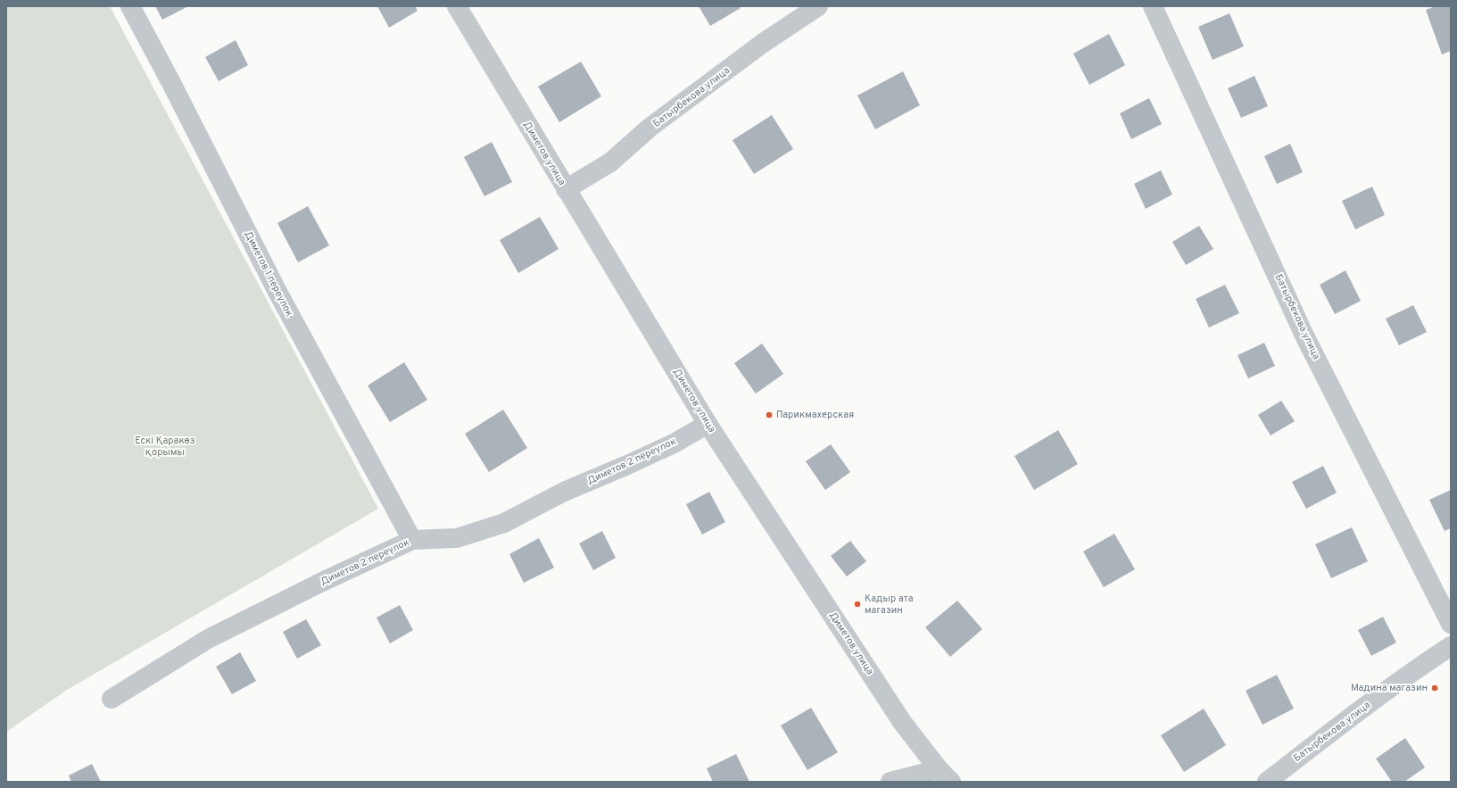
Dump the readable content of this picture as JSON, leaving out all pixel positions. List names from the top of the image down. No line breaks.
{"streets":{"street":["Батырбекова улица","Диметов улица","Диметов 1 переулок","Диметов 2 переулок"]},"crossings":[["Батырбекова улица","Диметов улица"],["Диметов улица","Диметов 2 переулок"],["Диметов 1 переулок","Диметов 2 переулок"]],"parks":["Ескі Қаракөз қорымы"],"places":["Парикмахерская","Кадыр ата магазин","Мадина магазин"]}
